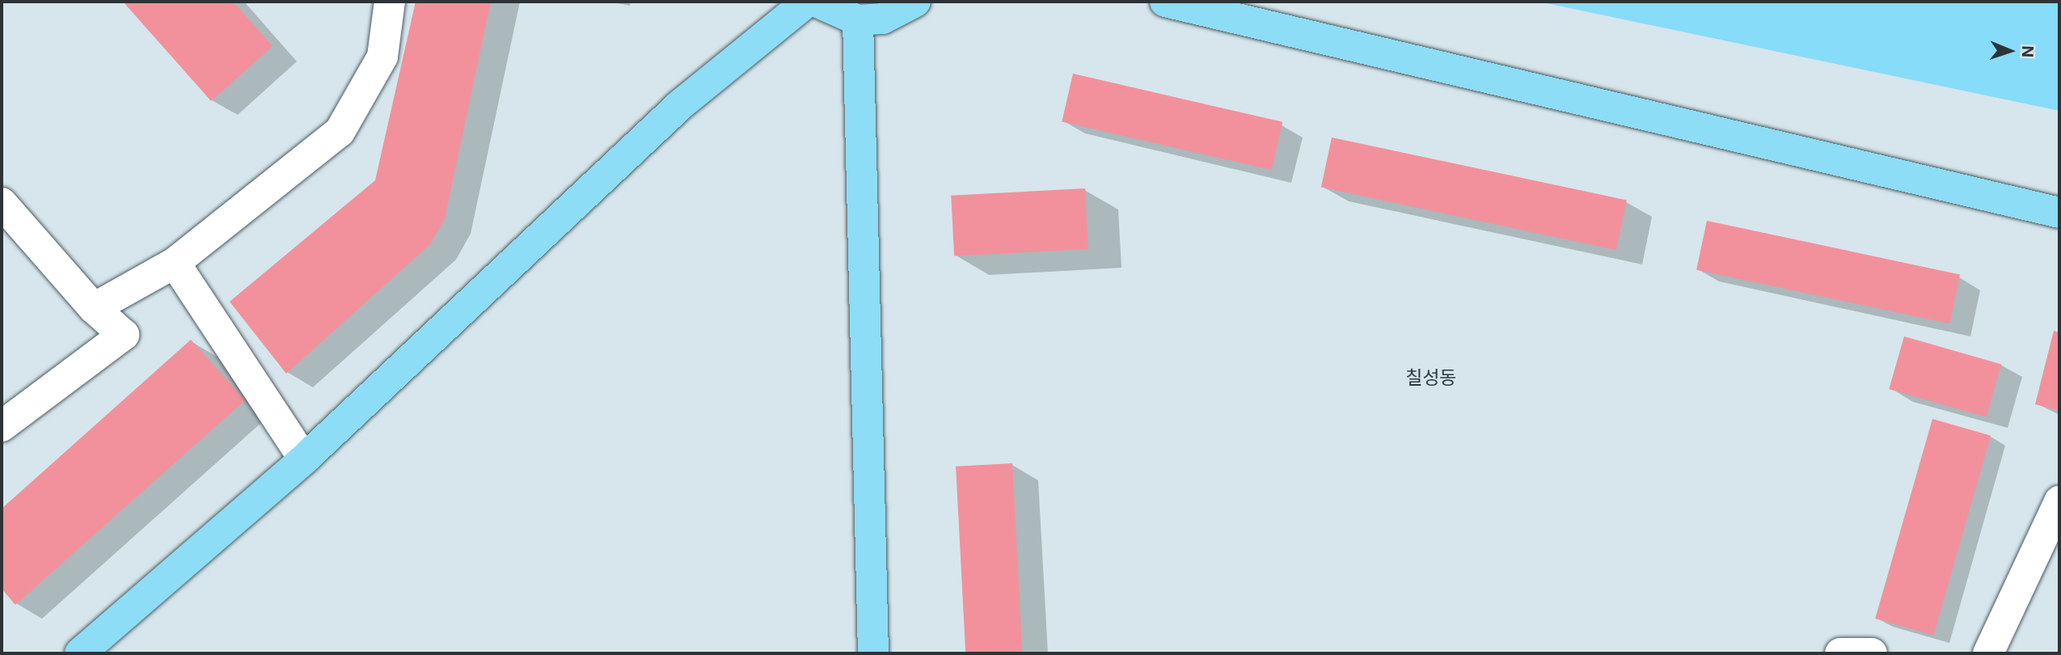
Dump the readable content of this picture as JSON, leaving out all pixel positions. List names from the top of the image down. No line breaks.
{"districts":["칠성동"],"north":"right"}
